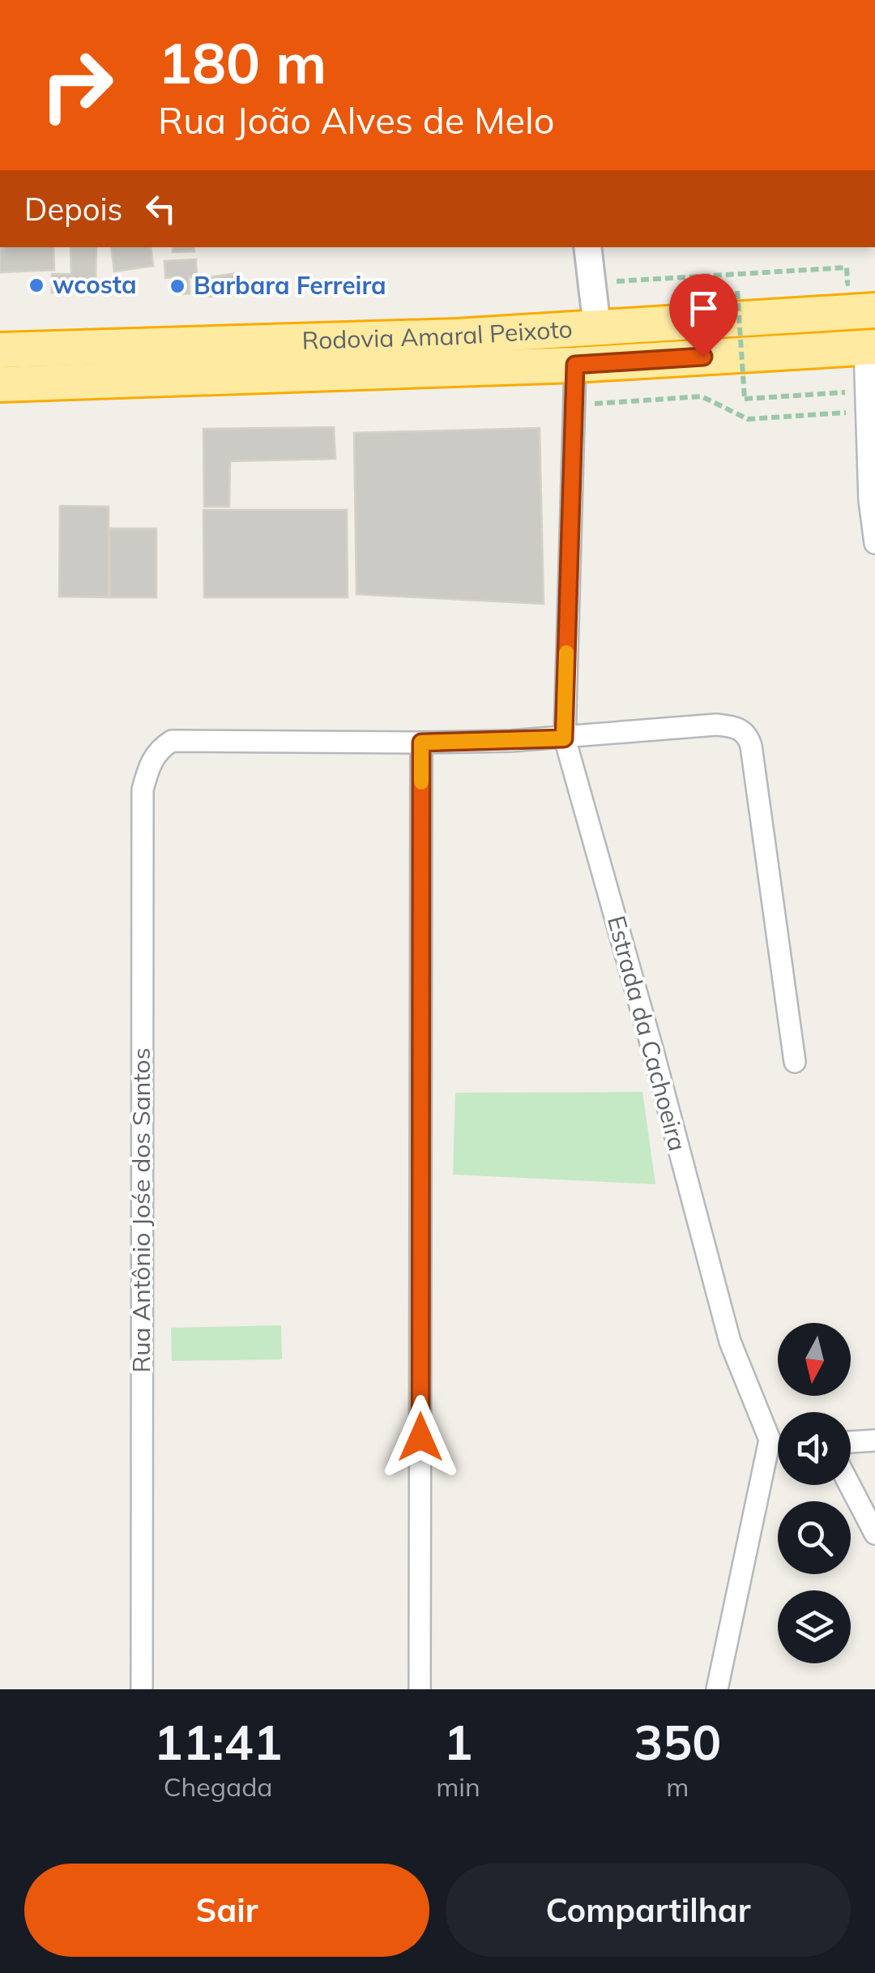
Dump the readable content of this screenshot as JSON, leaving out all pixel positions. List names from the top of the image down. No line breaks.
{"streets":{"highway":["Rodovia Amaral Peixoto"],"street":["Estrada da Cachoeira","Rua Antônio Jośe dos Santos"]},"crossings":[["Rodovia Amaral Peixoto","Estrada da Cachoeira"]],"places":["wcosta","Barbara Ferreira"],"north":"bottom","page":{"turn":["180 m","Rua João Alves de Melo"],"then":"Depois","eta":["11:41","Chegada","1","min","350","m"],"buttons":["Sair","Compartilhar"]}}
